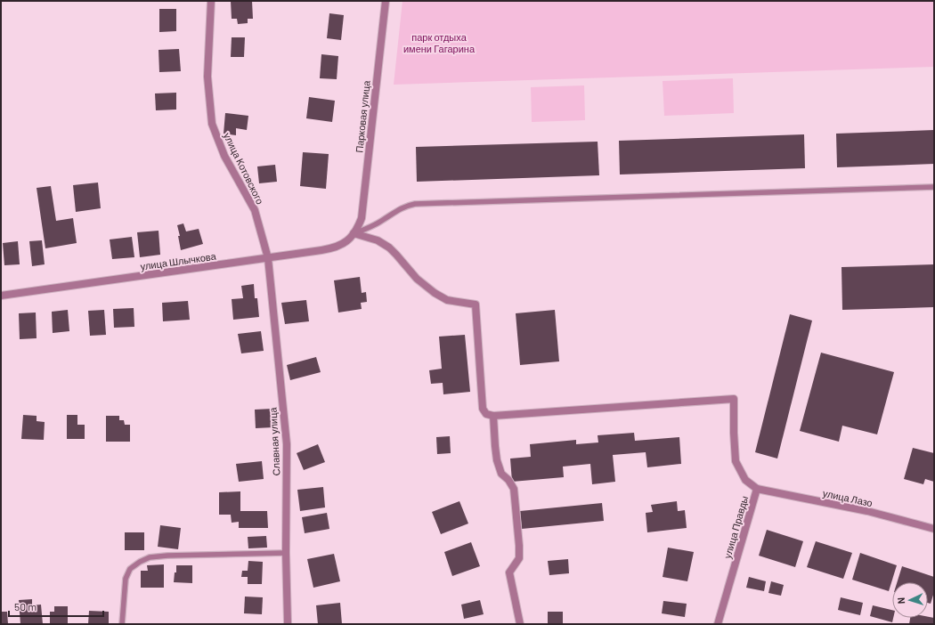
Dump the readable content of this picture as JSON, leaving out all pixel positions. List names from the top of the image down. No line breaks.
{"streets":{"street":["Парковая улица","улица Котовского","улица Шлычкова","Славная улица","улица Лазо","улица Правды"]},"crossings":[["Парковая улица","улица Шлычкова"],["улица Котовского","улица Шлычкова"],["улица Котовского","Славная улица"],["улица Шлычкова","Славная улица"],["улица Лазо","улица Правды"]],"parks":["парк отдыха имени Гагарина"],"scale_bar":"50 m","north":"left"}
